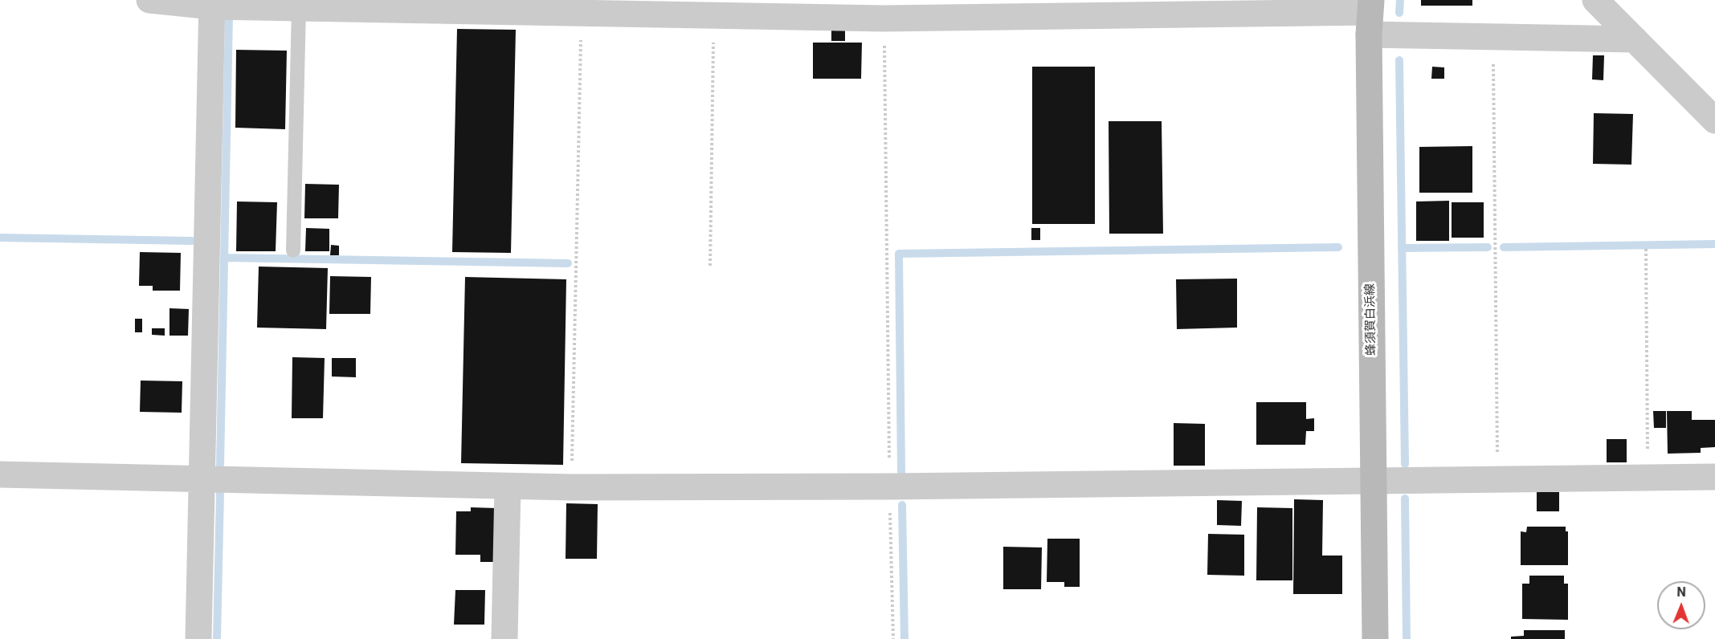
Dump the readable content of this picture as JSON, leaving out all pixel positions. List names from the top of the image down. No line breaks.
{"streets":{"main road":["蜂須賀白浜線"]},"north":"top"}
